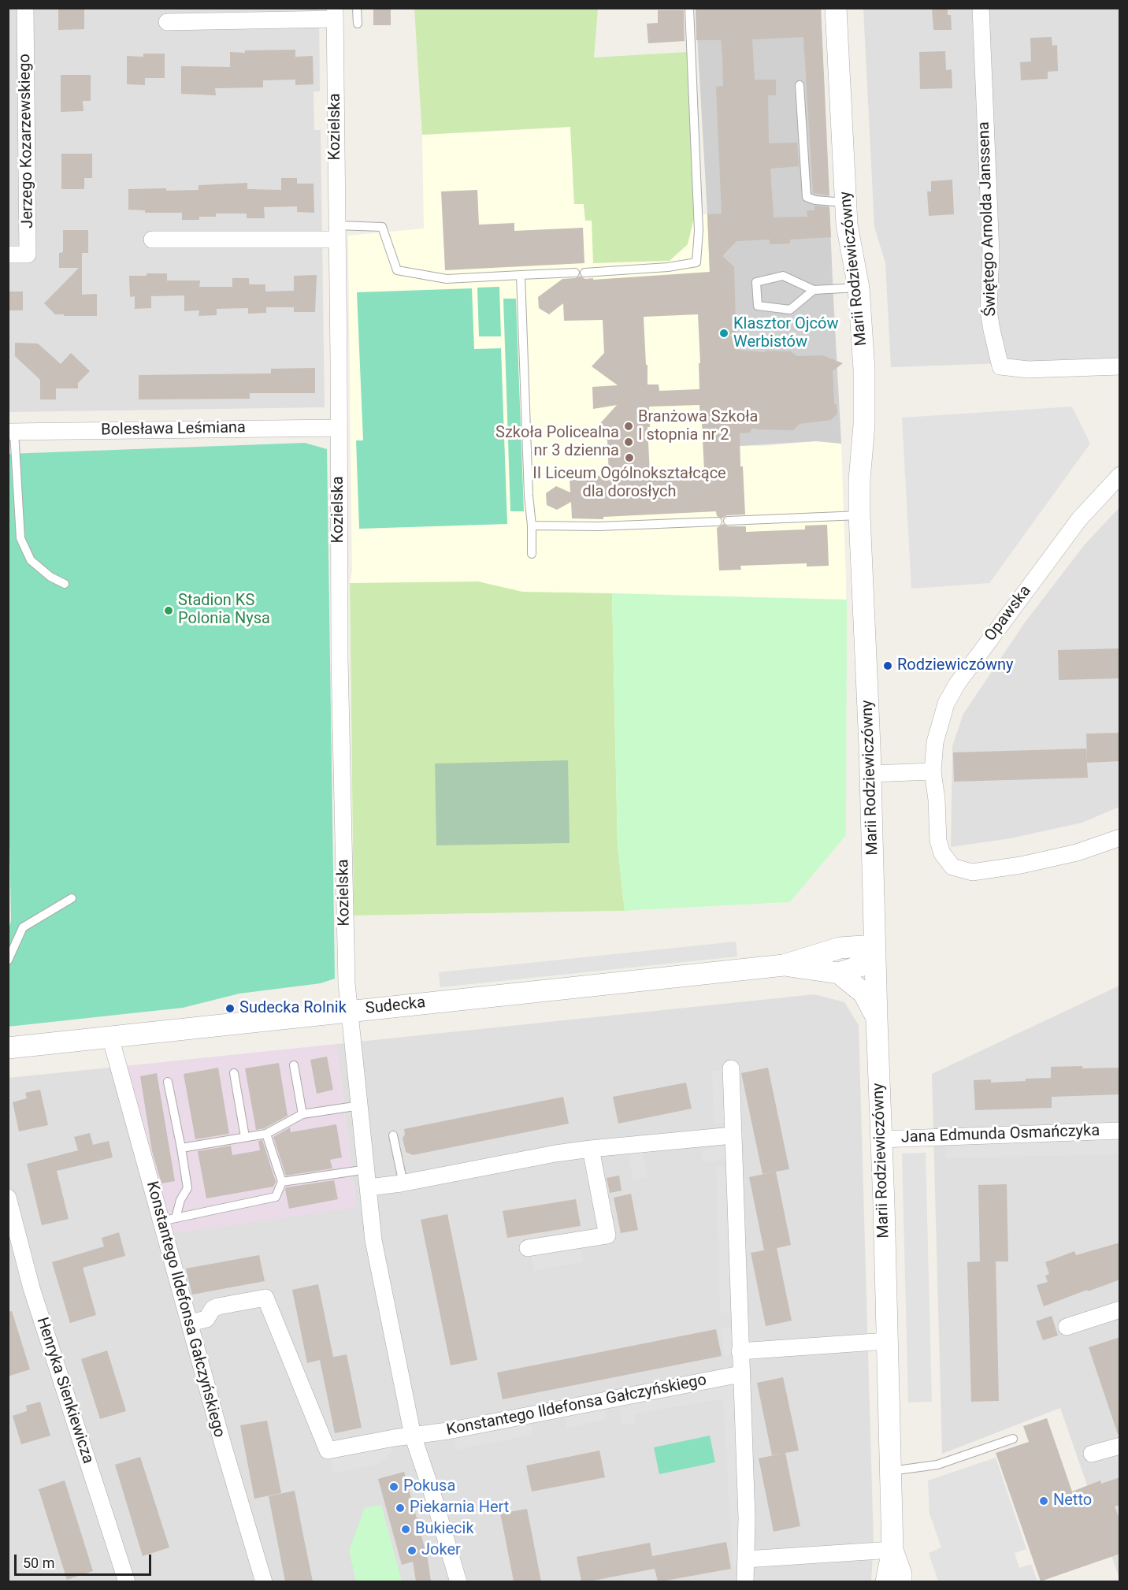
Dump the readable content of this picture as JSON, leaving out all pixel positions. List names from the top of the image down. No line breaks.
{"streets":{"street":["Kozielska","Jerzego Kozarzewskiego","Świętego Arnolda Janssena","Marii Rodziewiczówny","Bolesława Leśmiana","Opawska","Sudecka","Jana Edmunda Osmańczyka","Konstantego Ildefonsa Gałczyńskiego","Henryka Sienkiewicza"]},"crossings":[["Kozielska","Bolesława Leśmiana"],["Kozielska","Sudecka"],["Marii Rodziewiczówny","Sudecka"],["Marii Rodziewiczówny","Jana Edmunda Osmańczyka"],["Sudecka","Konstantego Ildefonsa Gałczyńskiego"]],"places":["Klasztor Ojców Werbistów","Branżowa Szkoła I stopnia nr 2","Szkoła Policealna nr 3 dzienna","II Liceum Ogólnokształcące dla dorosłych","Stadion KS Polonia Nysa","Rodziewiczówny","Sudecka Rolnik","Pokusa","Netto","Piekarnia Hert","Bukiecik","Joker"],"scale_bar":"50 m"}
